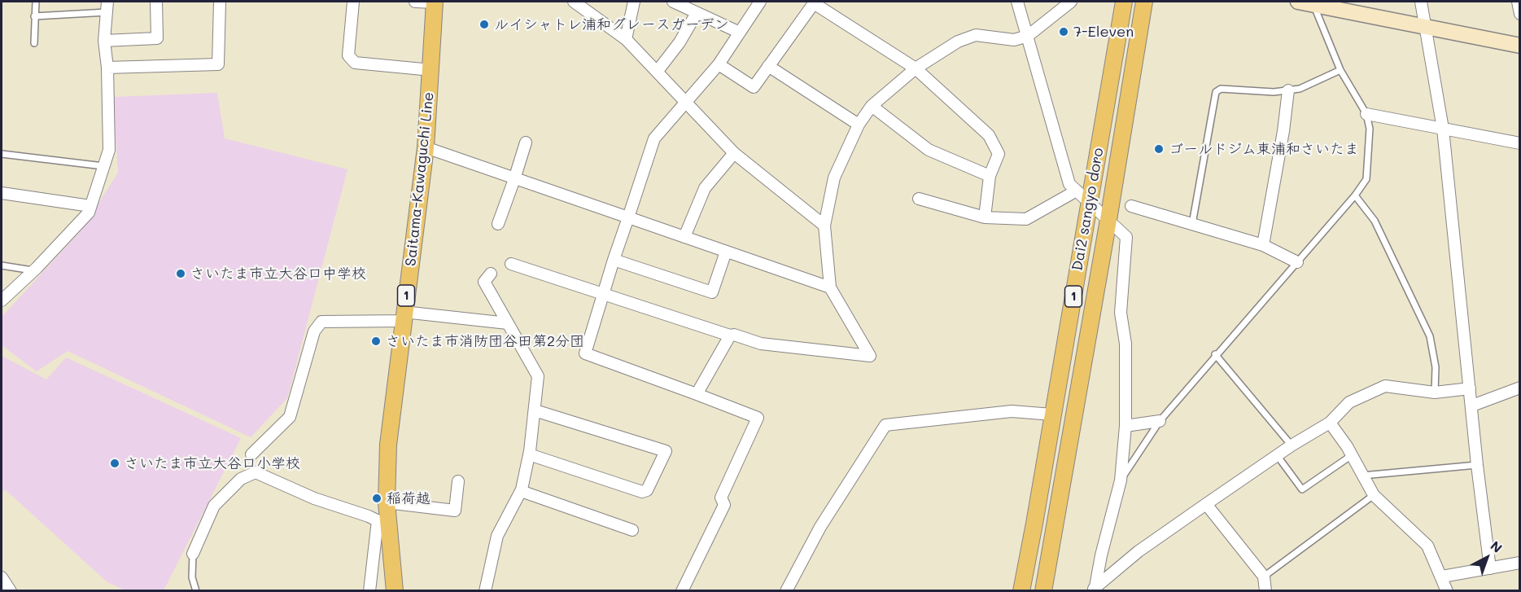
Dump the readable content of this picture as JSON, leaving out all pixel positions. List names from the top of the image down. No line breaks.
{"streets":{"main road":["Saitama-Kawaguchi Line","Dai2 sangyo doro","1"]},"places":["ルイシャトレ浦和グレースガーデン","7-Eleven","ゴールドジム東浦和さいたま","さいたま市立大谷口中学校","さいたま市消防団谷田第2分団","さいたま市立大谷口小学校","稲荷越"],"north":"top right"}
